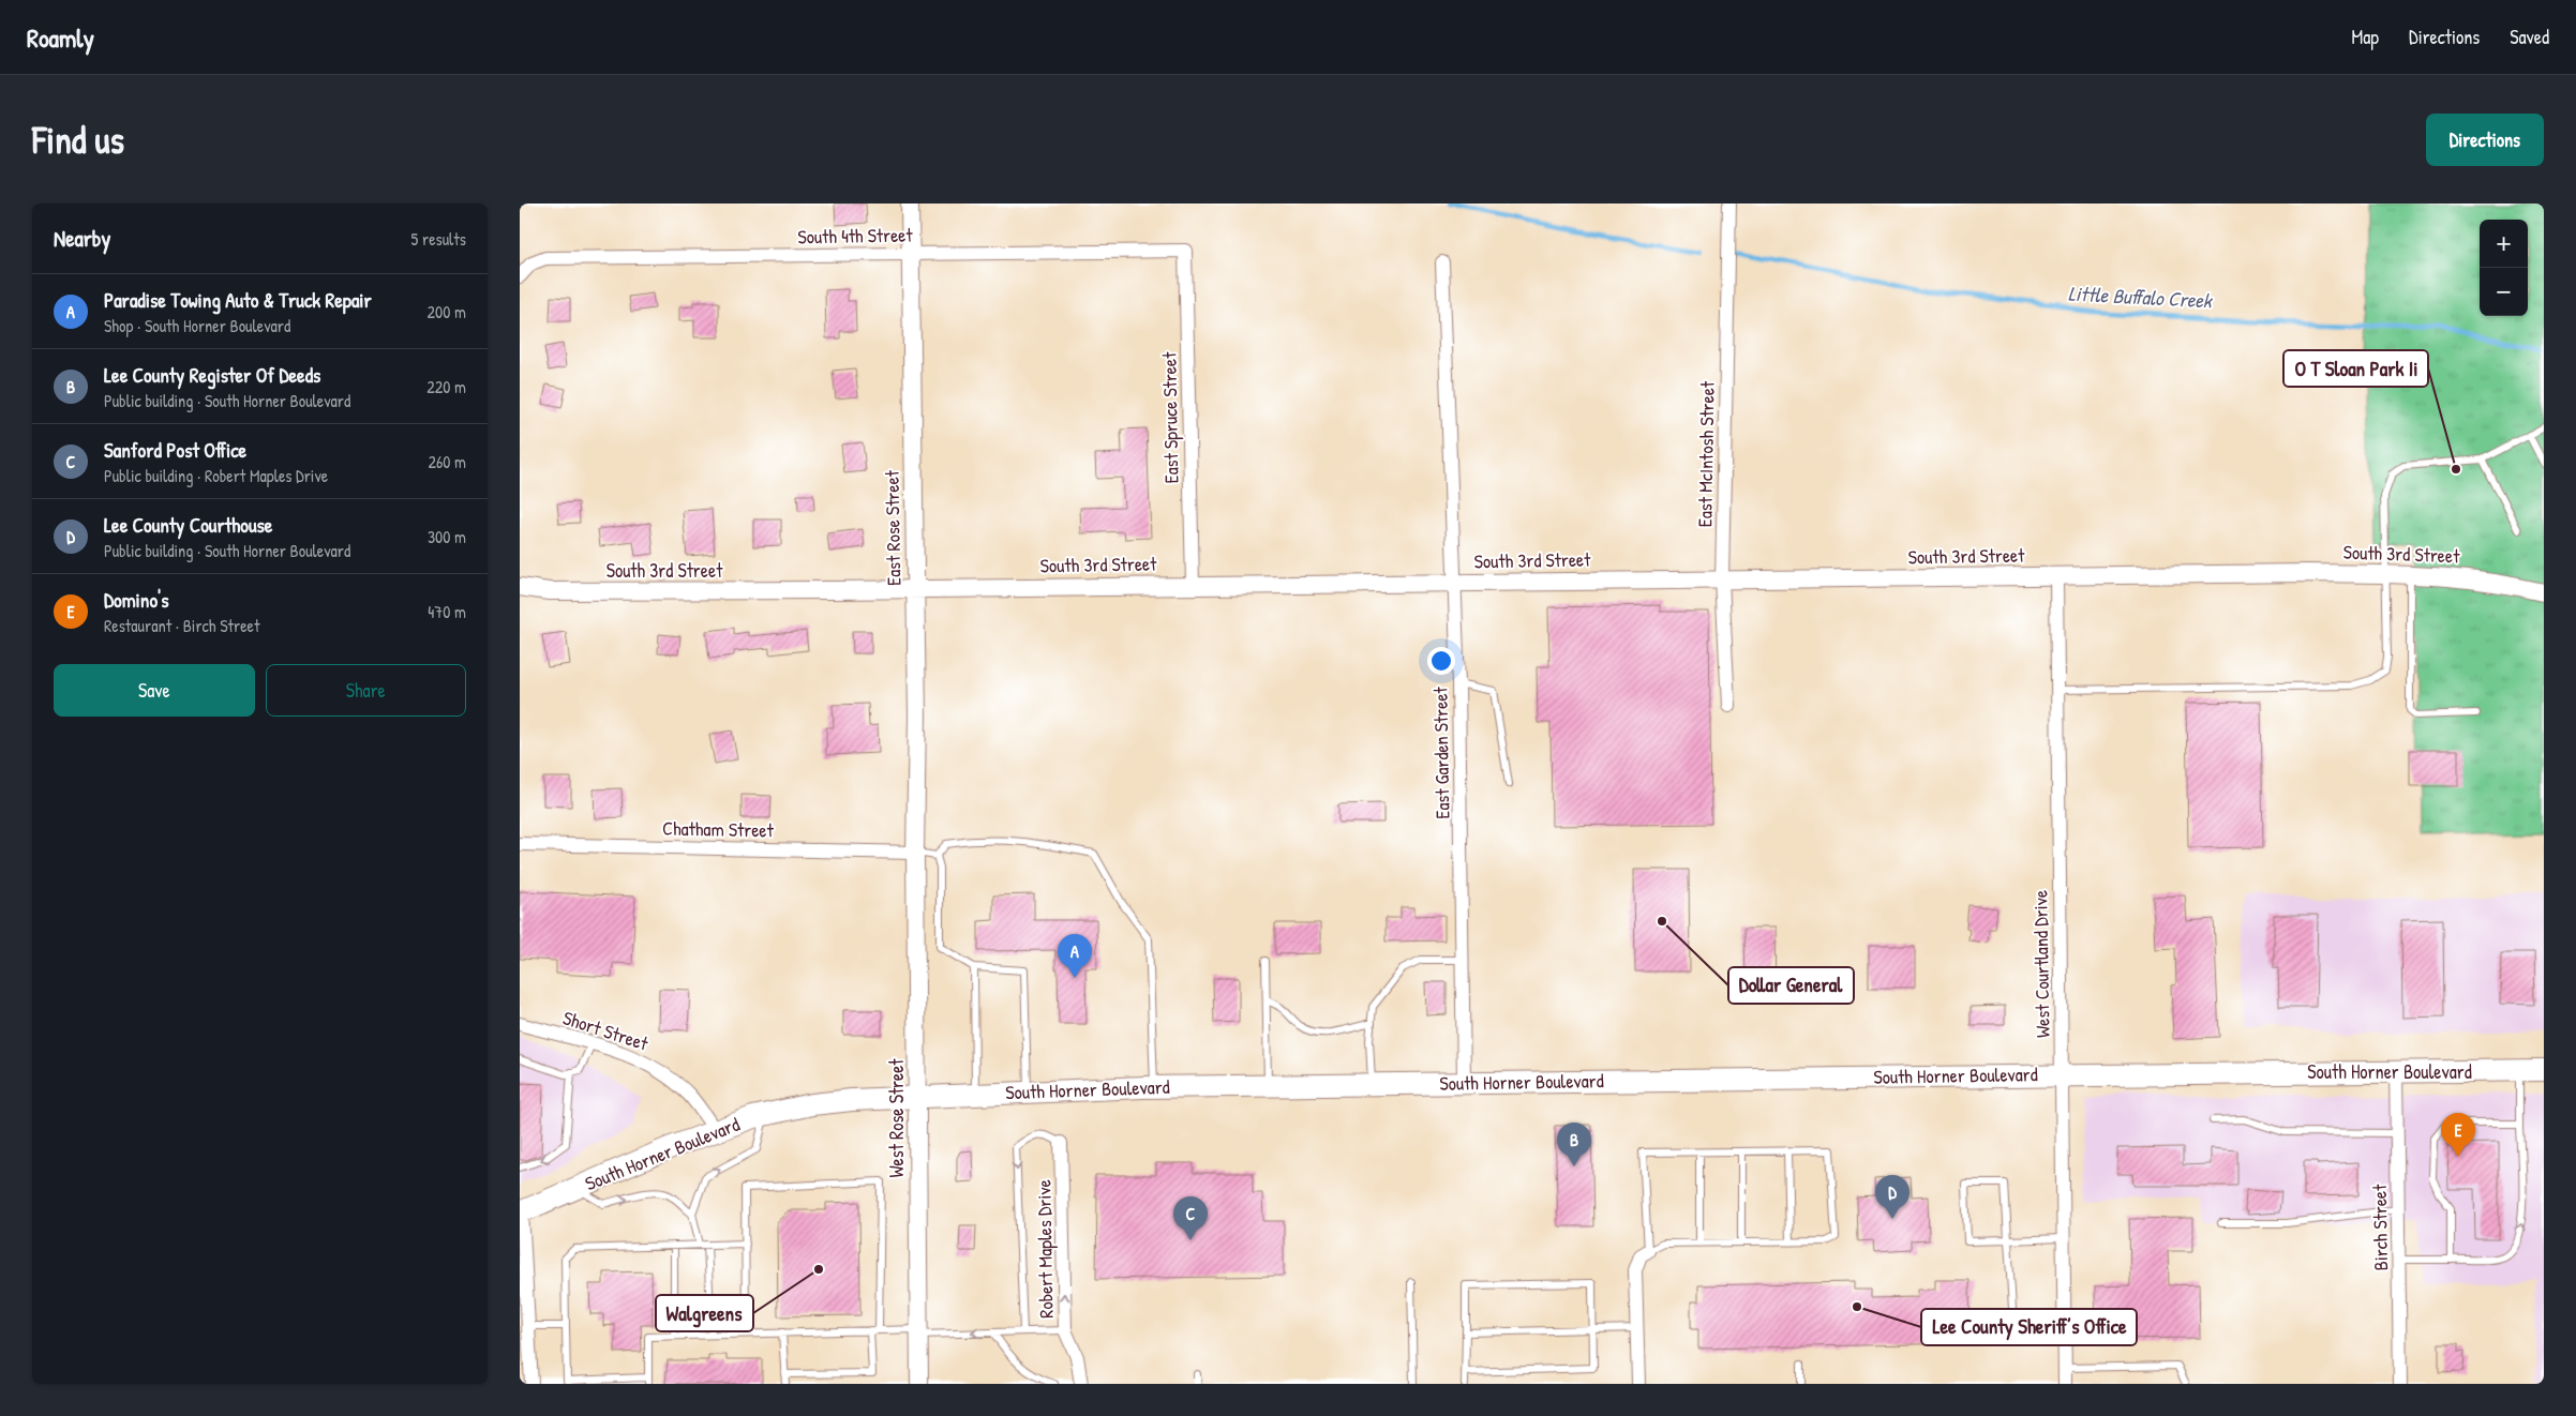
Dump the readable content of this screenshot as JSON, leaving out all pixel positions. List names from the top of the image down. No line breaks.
{"streets":{"main road":["South Horner Boulevard"],"street":["South 4th Street","East Spruce Street","East McIntosh Street","East Rose Street","South 3rd Street","East Garden Street","Chatham Street","West Courtland Drive","Short Street","West Rose Street","Birch Street","Robert Maples Drive"]},"crossings":[["South 4th Street","East Spruce Street"],["South 4th Street","East Rose Street"],["East Spruce Street","South 3rd Street"],["East McIntosh Street","South 3rd Street"],["East Rose Street","South 3rd Street"],["East Rose Street","Chatham Street"],["East Rose Street","West Rose Street"],["South 3rd Street","East Garden Street"],["South 3rd Street","West Courtland Drive"],["East Garden Street","South Horner Boulevard"],["Chatham Street","West Rose Street"],["West Courtland Drive","South Horner Boulevard"],["Short Street","South Horner Boulevard"],["South Horner Boulevard","West Rose Street"],["South Horner Boulevard","Birch Street"]],"one_way":["Robert Maples Drive"],"water":["Little Buffalo Creek"],"places":["O T Sloan Park Ii","Dollar General","Walgreens","Lee County Sheriff’s Office"],"page":{"header":"Roamly","nav":["Map","Directions","Saved"],"buttons":["Directions",["Save","Share"]],"title":"Find us","heading":["Nearby","5 results"],"map_buttons":["+","−"],"list":[{"mark":"A","name":"Paradise Towing Auto & Truck Repair","note":"Shop · South Horner Boulevard","value":"200 m"},{"mark":"B","name":"Lee County Register Of Deeds","note":"Public building · South Horner Boulevard","value":"220 m"},{"mark":"C","name":"Sanford Post Office","note":"Public building · Robert Maples Drive","value":"260 m"},{"mark":"D","name":"Lee County Courthouse","note":"Public building · South Horner Boulevard","value":"300 m"},{"mark":"E","name":"Domino's","note":"Restaurant · Birch Street","value":"470 m"}],"pins":["A","E","B","D","C"]}}
